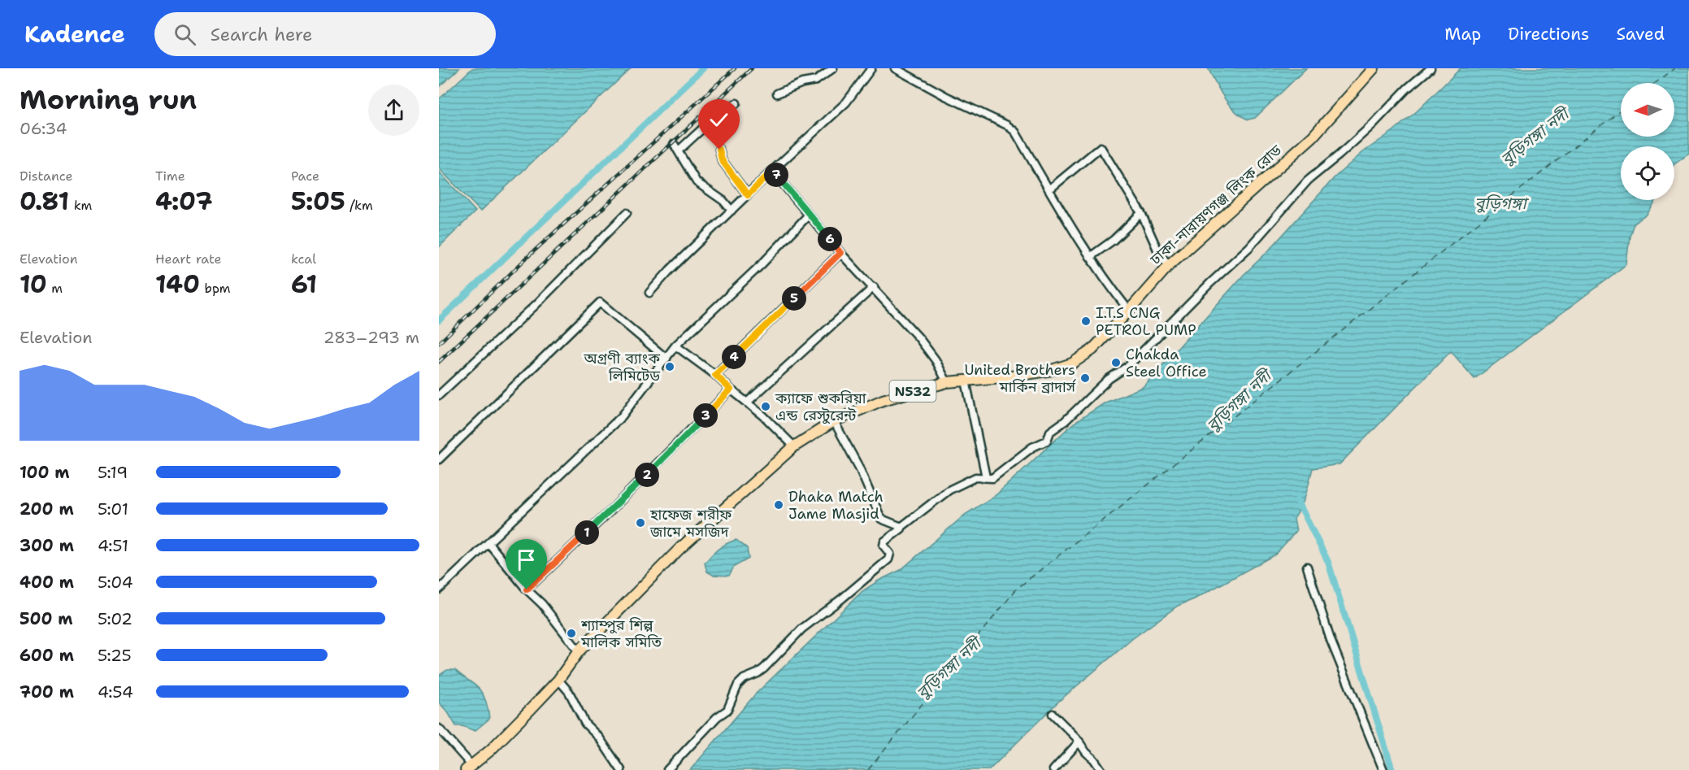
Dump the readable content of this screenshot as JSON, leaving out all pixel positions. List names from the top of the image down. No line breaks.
{"streets":{"highway":["ঢাকা-নারায়ণগঞ্জ লিংক রোড","N532"]},"water":["বুড়িগঙ্গা নদী","বুড়িগঙ্গা"],"places":["I.T.S CNG PETROL PUMP","Chakda Steel Office","অগ্রণী ব্যাংক লিমিটেড","United Brothers মার্কিন ব্রাদার্স","ক্যাফে শুকরিয়া এন্ড রেস্টুরেন্ট","Dhaka Match Jame Masjid","হাফেজ শরীফ জামে মসজিদ","শ্যাম্পুর শিল্প মালিক সমিতি"],"north":"left","page":{"header":"Kadence","search":"Search here","nav":["Map","Directions","Saved"],"heading":["Morning run","06:34"],"stats":[["Distance","0.81 km"],["Time","4:07"],["Pace","5:05 /km"],["Elevation","10 m"],["Heart rate","140 bpm"],["kcal","61"]],"pins":["7","6","5","4","3","2","1"],"chart":["Elevation","283–293 m"],"list":[{"name":"100 m","note":"5:19"},{"name":"200 m","note":"5:01"},{"name":"300 m","note":"4:51"},{"name":"400 m","note":"5:04"},{"name":"500 m","note":"5:02"},{"name":"600 m","note":"5:25"},{"name":"700 m","note":"4:54"}]}}
